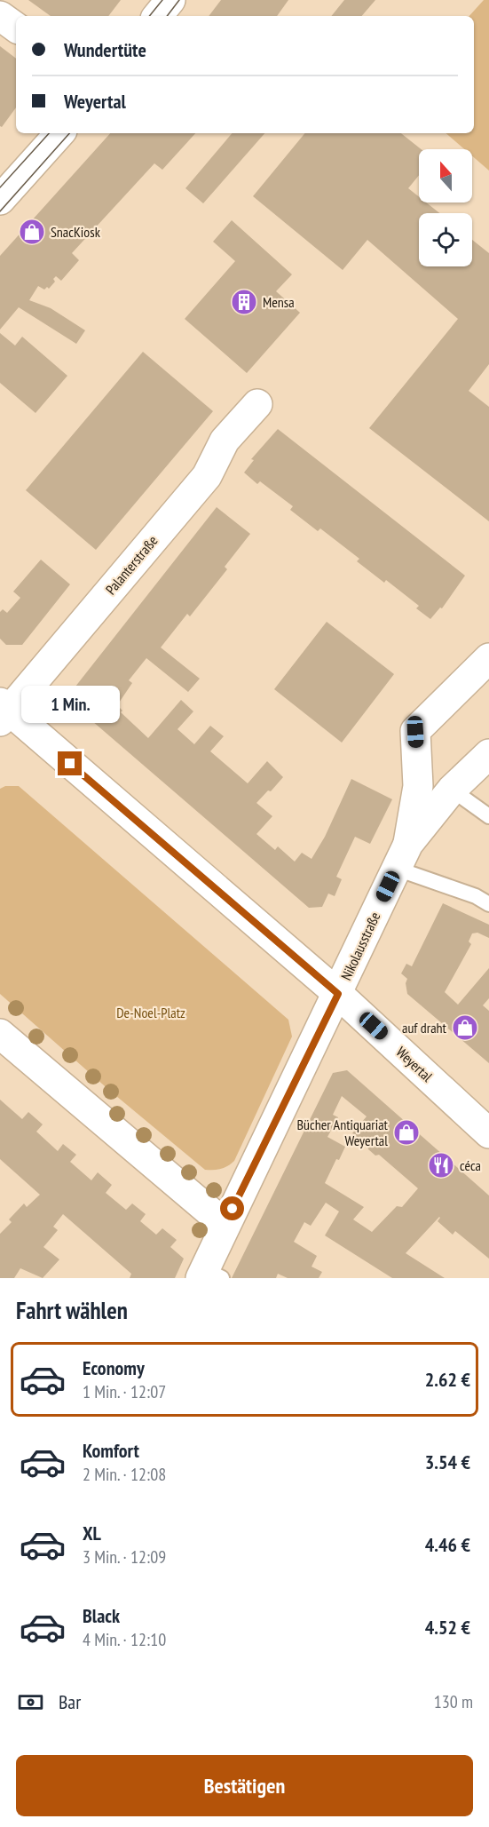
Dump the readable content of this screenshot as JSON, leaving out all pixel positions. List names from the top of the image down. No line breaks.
{"streets":{"street":["Palanterstraße","Nikolausstraße","Weyertal"]},"crossings":[["Palanterstraße","Weyertal"],["Nikolausstraße","Weyertal"]],"parks":["De-Noel-Platz"],"places":{"shop":["SnacKiosk","auf draht","Bücher Antiquariat Weyertal"],"building":["Mensa"],"restaurant":["céca"]},"north":"top","page":{"banner":["Wundertüte","Weyertal"],"bubble":"1 Min.","heading":"Fahrt wählen","list":[{"name":"Economy","note":"1 Min. · 12:07","value":"2.62 €"},{"name":"Komfort","note":"2 Min. · 12:08","value":"3.54 €"},{"name":"XL","note":"3 Min. · 12:09","value":"4.46 €"},{"name":"Black","note":"4 Min. · 12:10","value":"4.52 €"}],"pay":["Bar","130 m"],"buttons":"Bestätigen"}}
